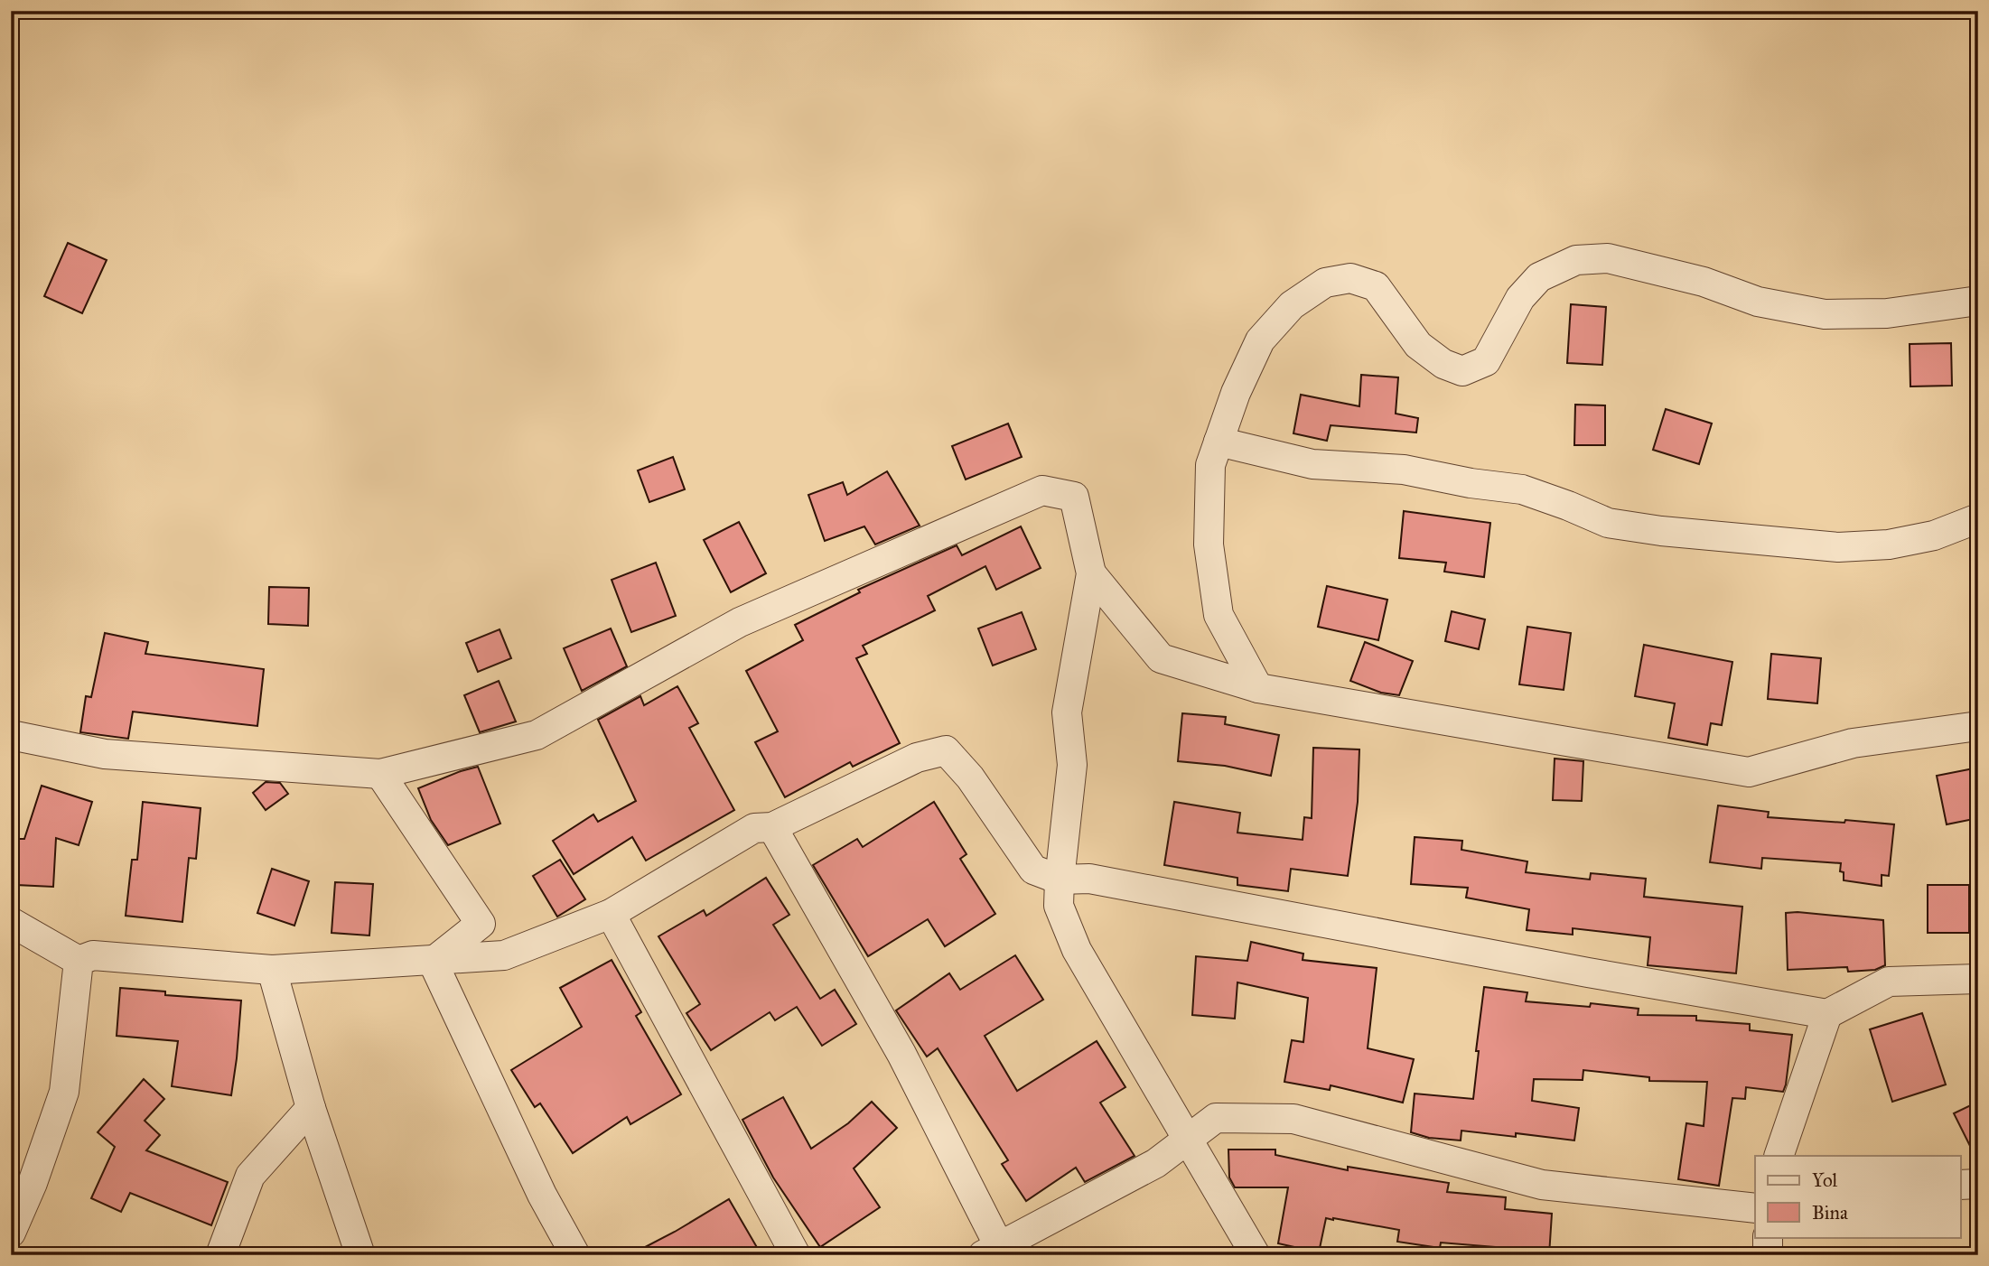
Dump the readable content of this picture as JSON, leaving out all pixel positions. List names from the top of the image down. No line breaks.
{"legend":["Yol","Bina"]}
